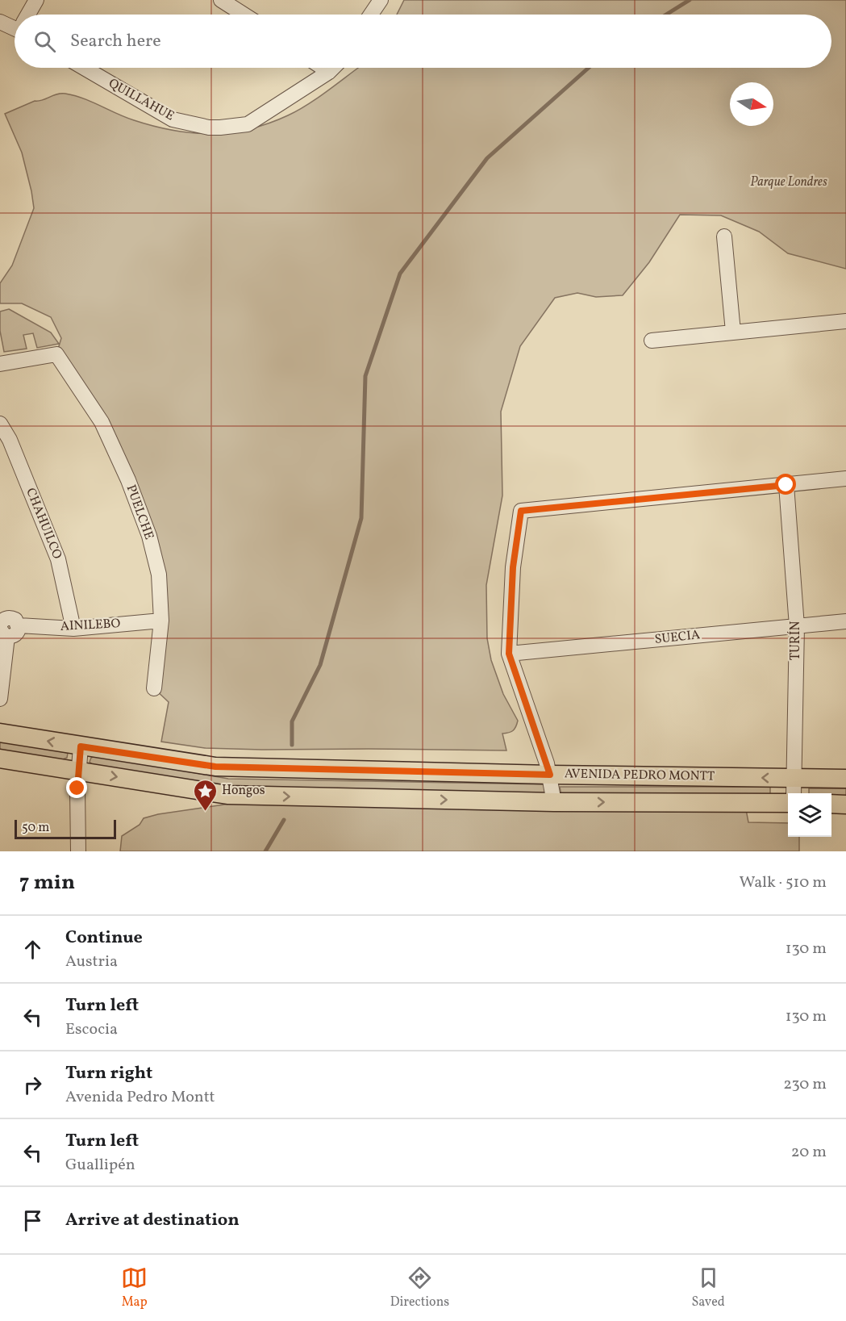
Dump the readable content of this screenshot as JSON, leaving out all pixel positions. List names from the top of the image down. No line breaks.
{"streets":{"main road":["AVENIDA PEDRO MONTT"],"street":["QUILLAHUE","PUELCHE","CHAHUILCO","AINILEBO","SUECIA","TURÍN"]},"crossings":[["PUELCHE","AINILEBO"],["CHAHUILCO","AINILEBO"],["SUECIA","TURÍN"],["TURÍN","AVENIDA PEDRO MONTT"]],"parks":["Parque Londres"],"places":{"place":["Hongos"]},"scale_bar":"50 m","north":"right","page":{"search":"Search here","scale":"50 m","heading":["7 min","Walk · 510 m"],"list":[["Continue","Austria","130 m"],["Turn left","Escocia","130 m"],["Turn right","Avenida Pedro Montt","230 m"],["Turn left","Guallipén","20 m"],"Arrive at destination"],"nav":["Map","Directions","Saved"]}}
